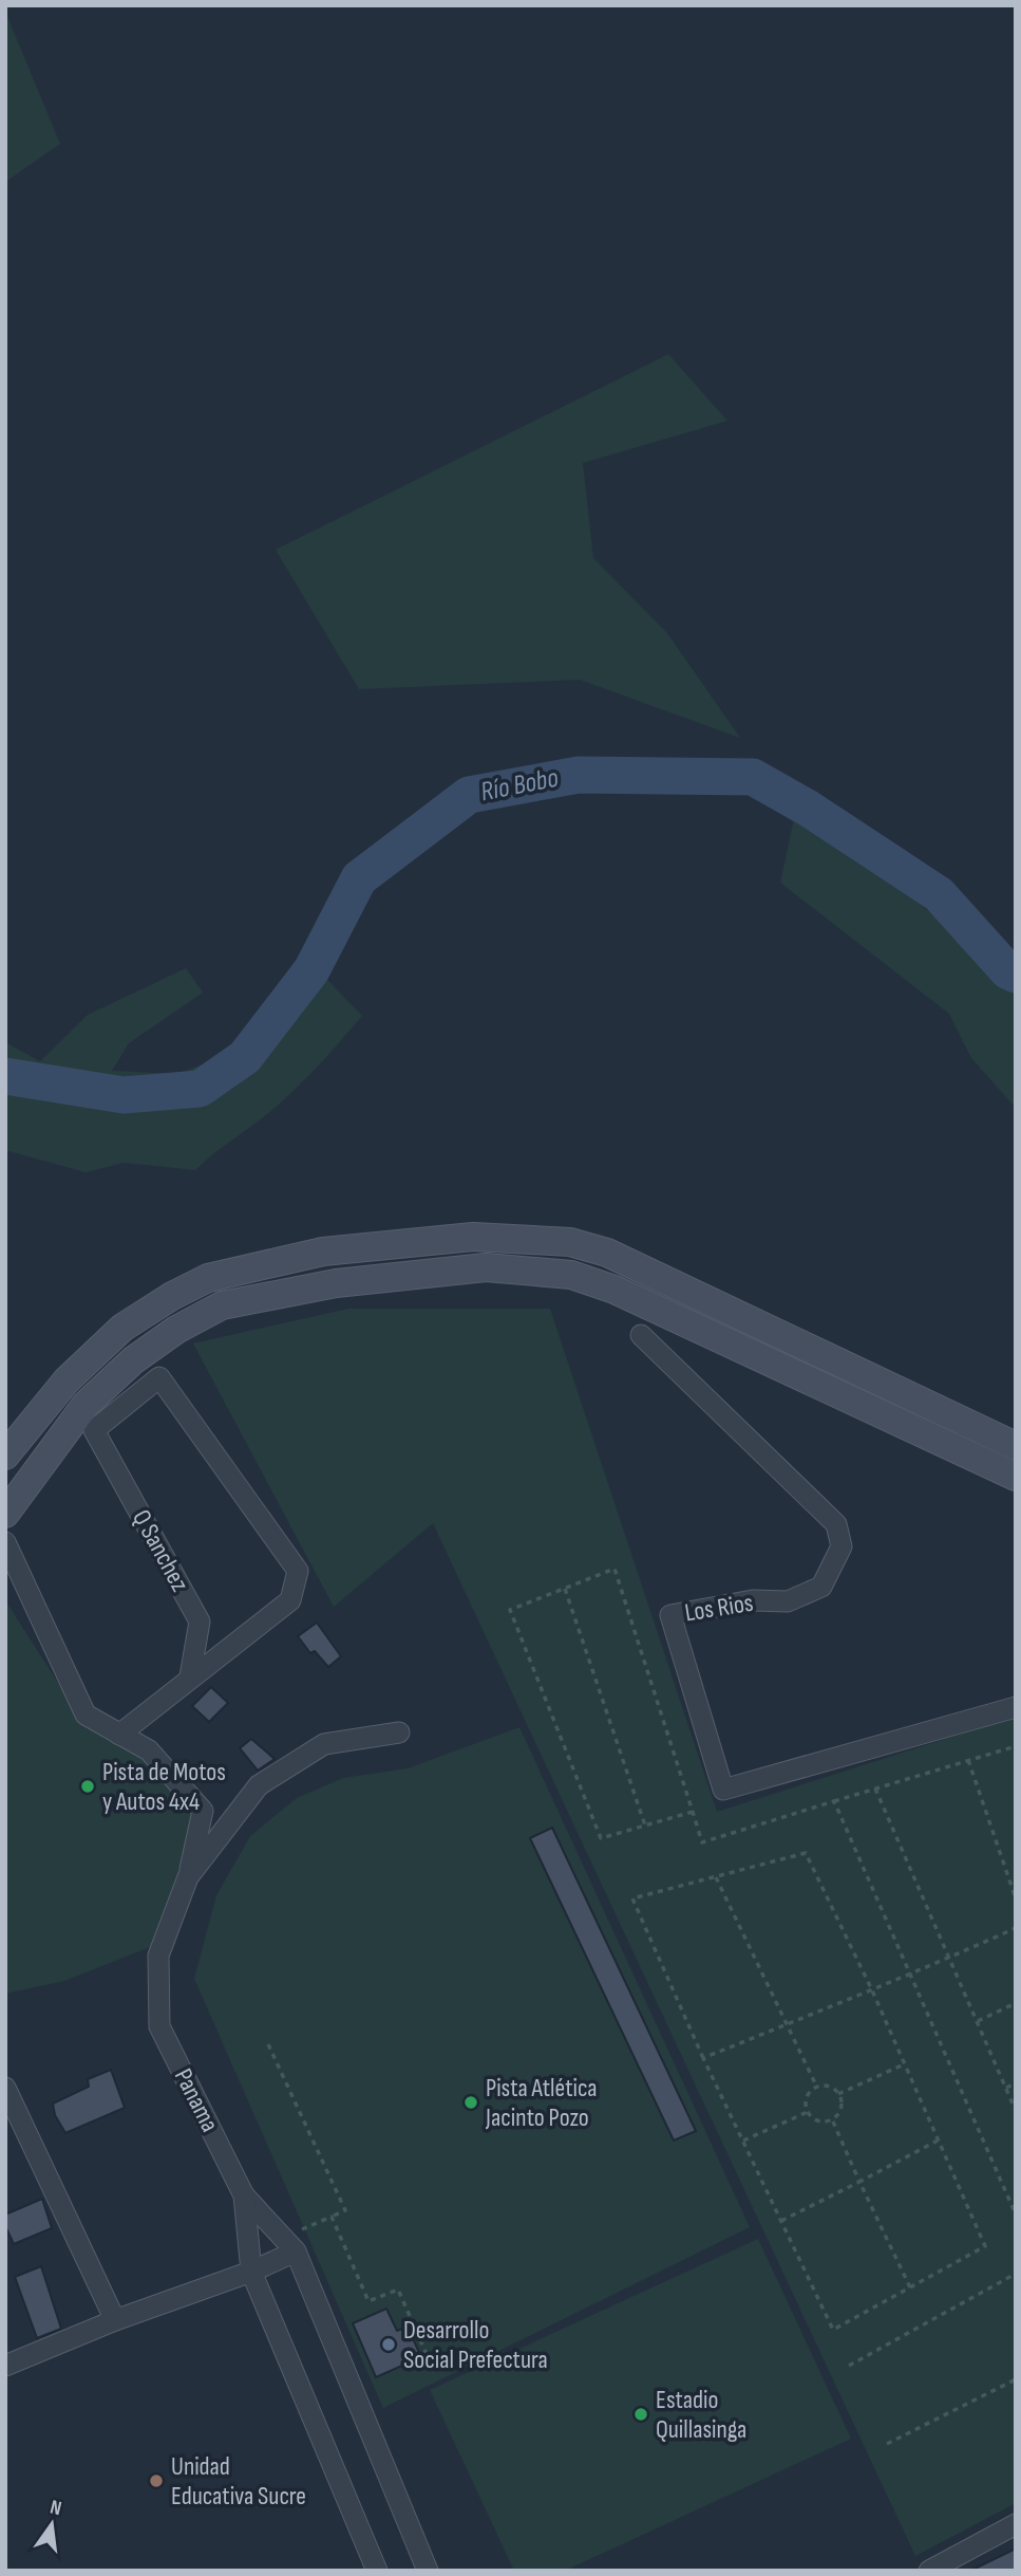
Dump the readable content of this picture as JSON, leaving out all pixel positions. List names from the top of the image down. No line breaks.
{"streets":{"street":["Q Sanchez","Los Rios","Panama"]},"water":["Río Bobo"],"places":["Pista de Motos y Autos 4x4","Pista Atlética Jacinto Pozo","Desarrollo Social Prefectura","Estadio Quillasinga","Unidad Educativa Sucre"],"north":"top"}
